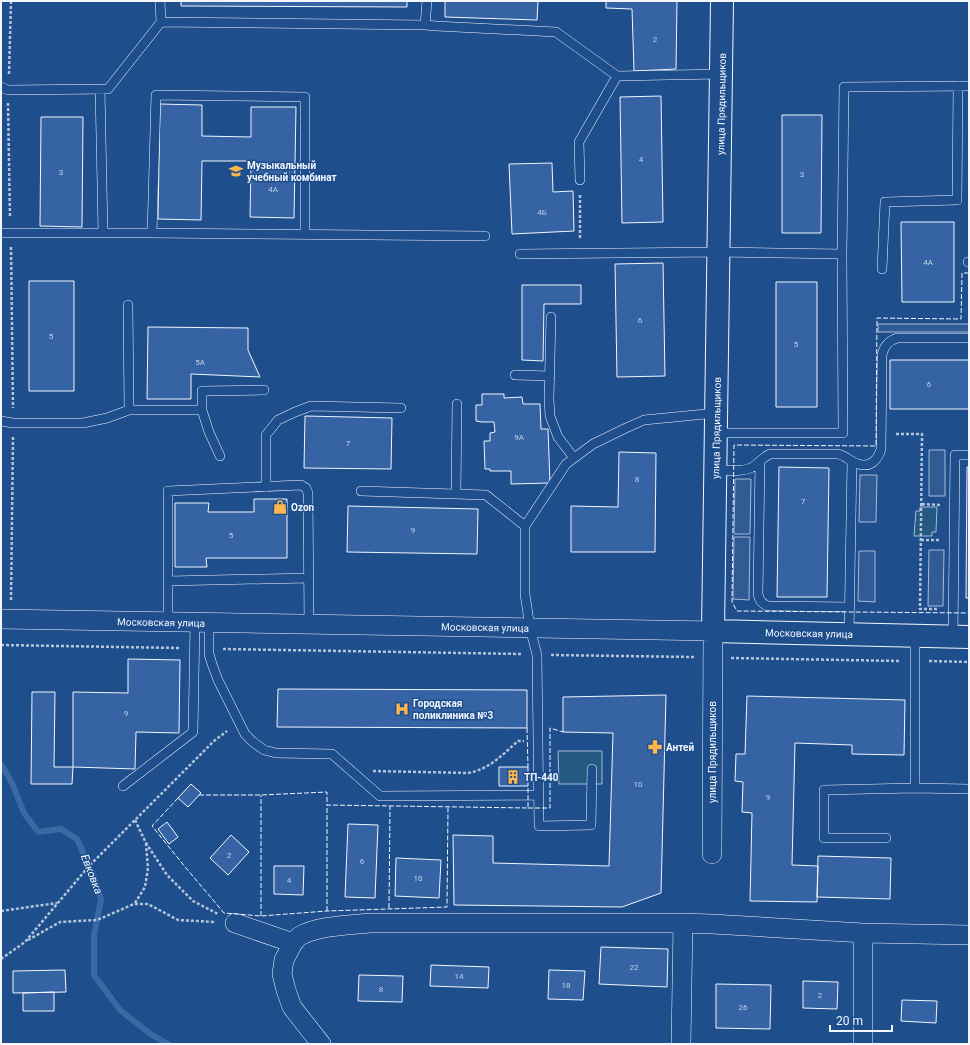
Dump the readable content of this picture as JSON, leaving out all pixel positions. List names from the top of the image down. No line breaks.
{"streets":{"street":["улица Прядильщиков","Московская улица"]},"crossings":[["улица Прядильщиков","Московская улица"]],"water":["Евковка"],"places":{"school or university":["Музыкальный учебный комбинат"],"shop":["Ozon"],"hospital":["Городская поликлиника №3"],"pharmacy":["Антей"],"building":["ТП-440"]},"house_numbers":["2","4","3","3","4А","4Б","4А","6","5","5","5А","6","9А","7","8","7","9","5","9","10","9","2","6","10","4","22","14","18","8","2","26"],"scale_bar":"20 m"}
